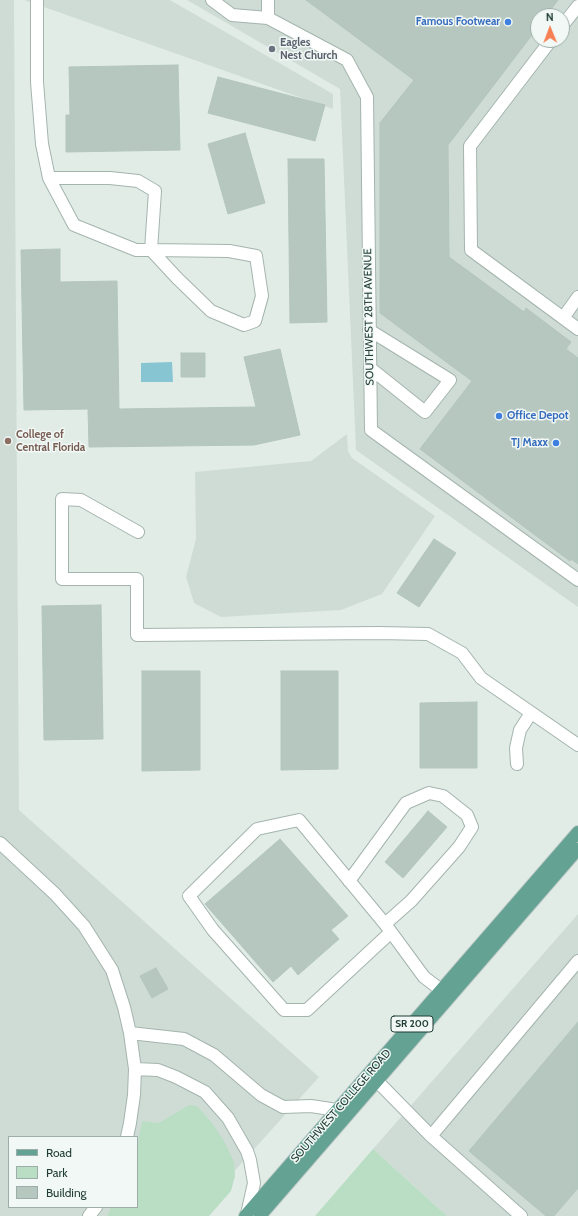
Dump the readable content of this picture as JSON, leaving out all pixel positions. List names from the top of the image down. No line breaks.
{"streets":{"main road":["SR 200","SOUTHWEST COLLEGE ROAD"],"street":["SOUTHWEST 28TH AVENUE"]},"places":["Famous Footwear","Eagles Nest Church","Office Depot","College of Central Florida","TJ Maxx"],"legend":["Road","Park","Building"],"north":"top"}
